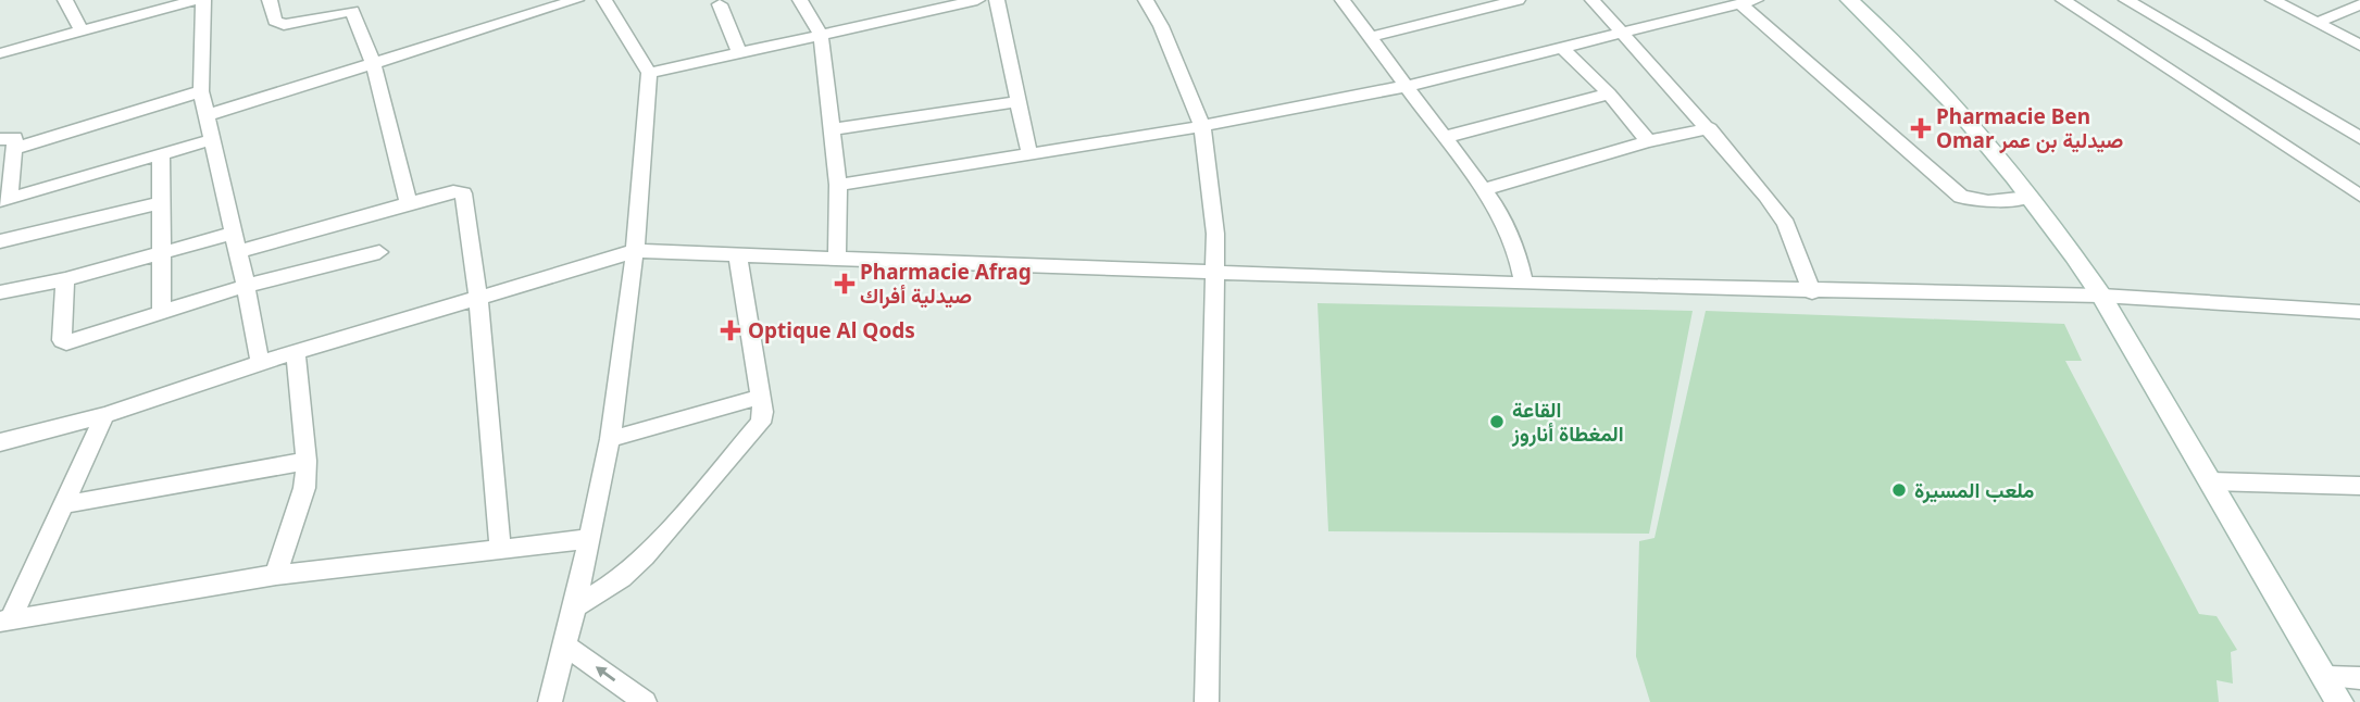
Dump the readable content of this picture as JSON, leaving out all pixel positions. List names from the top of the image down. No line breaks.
{"places":{"health":["Pharmacie Ben Omar صيدلية بن عمر","Pharmacie Afrag صيدلية أفراك","Optique Al Qods"],"other":["القاعة المغطاة أناروز","ملعب المسيرة"]}}
